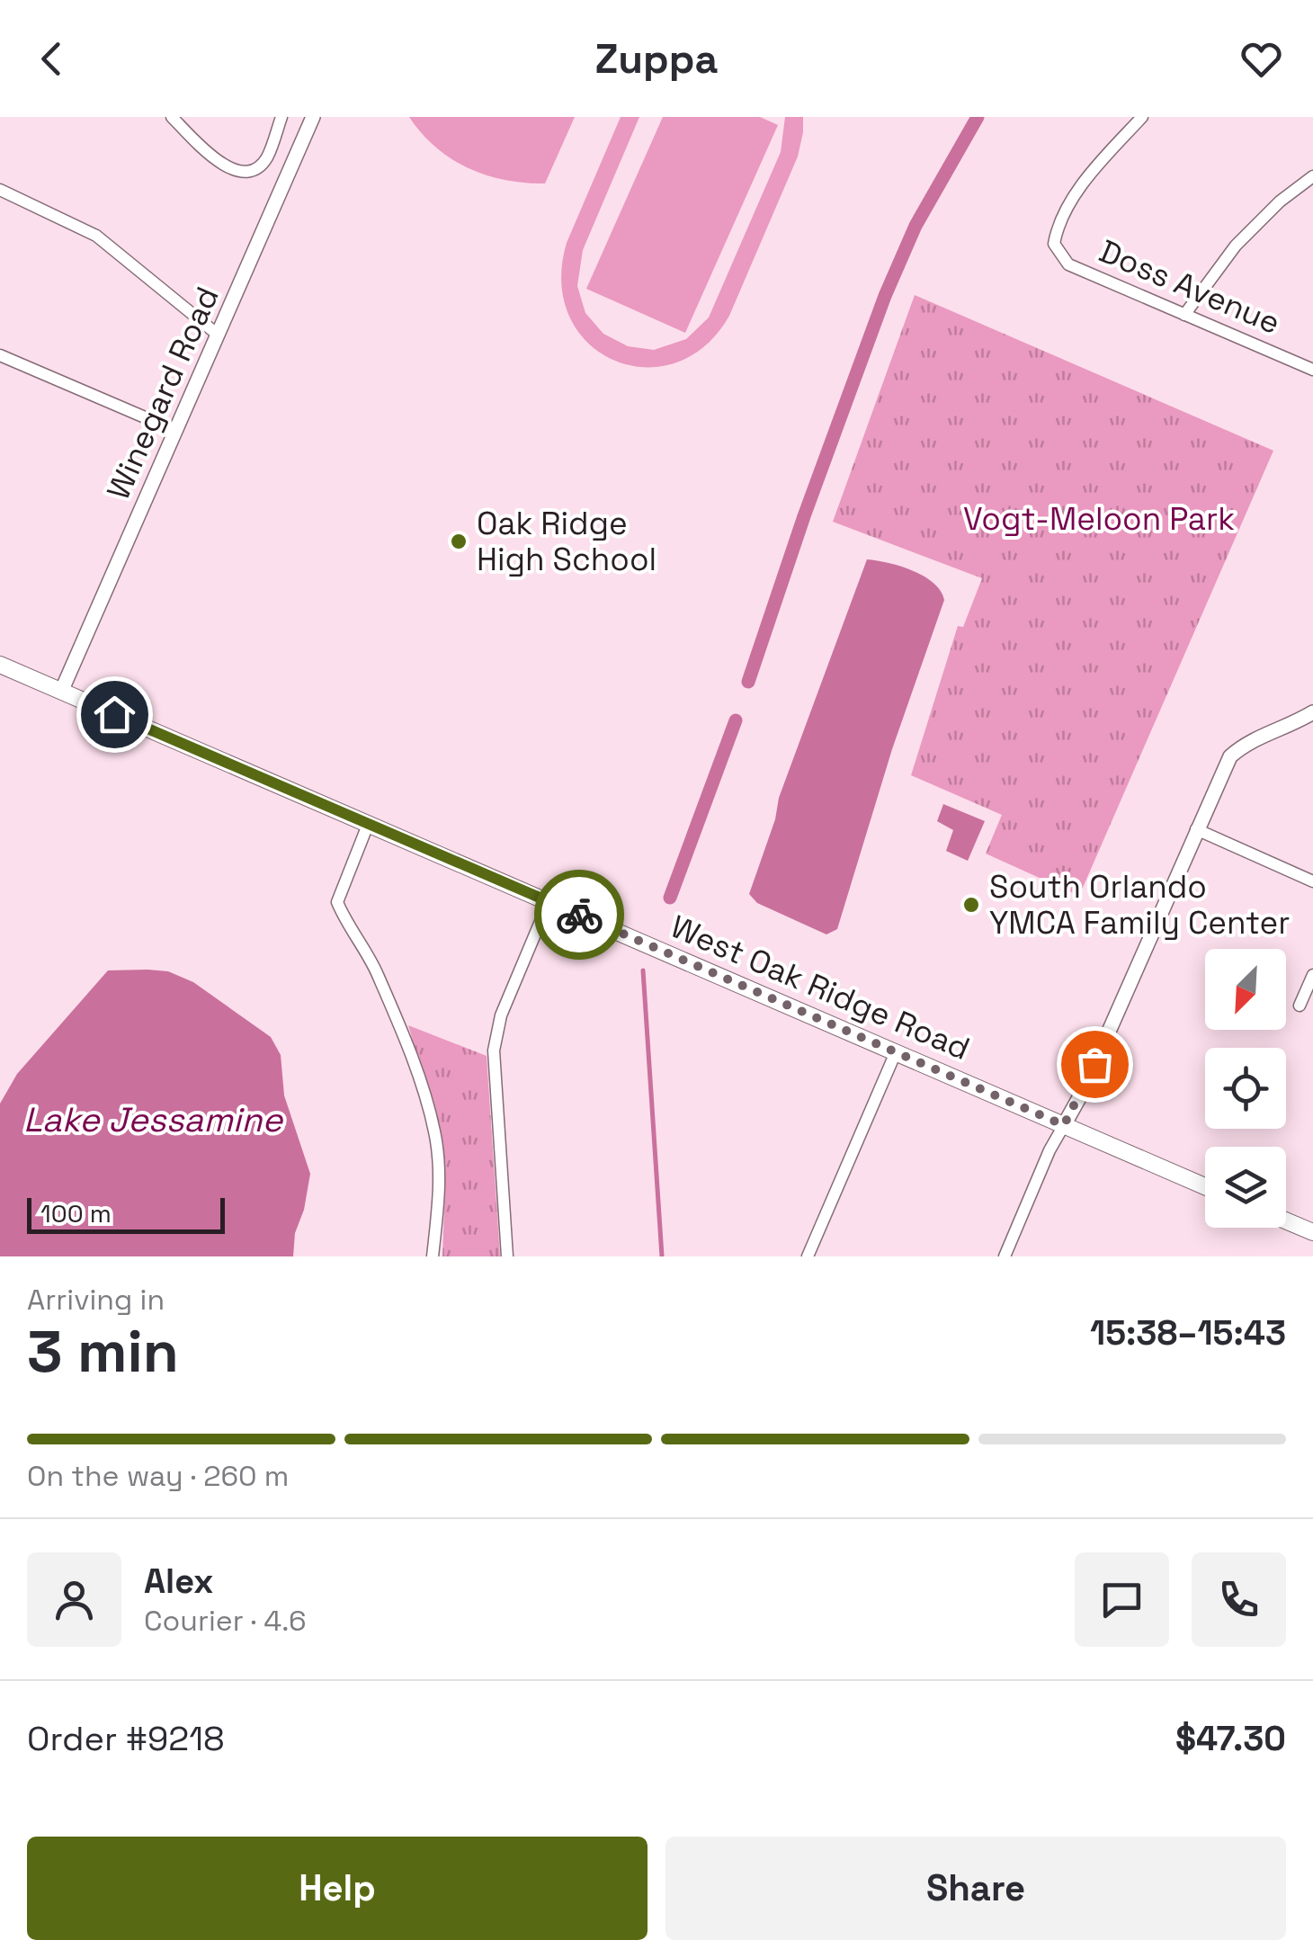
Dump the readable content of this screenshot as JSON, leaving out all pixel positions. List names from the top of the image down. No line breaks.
{"streets":{"main road":["West Oak Ridge Road"],"street":["Doss Avenue","Winegard Road"]},"crossings":[["Winegard Road","West Oak Ridge Road"]],"water":["Lake Jessamine"],"parks":["Vogt-Meloon Park"],"places":["Oak Ridge High School","South Orlando YMCA Family Center"],"scale_bar":"100 m","north":"bottom left","page":{"header":"Zuppa","scale":"100 m","heading":["3 min","Arriving in","15:38–15:43"],"panel":["Alex","Courier · 4.6","Order #9218","$47.30"],"bar":"On the way · 260 m","buttons":["Help","Share"]}}
